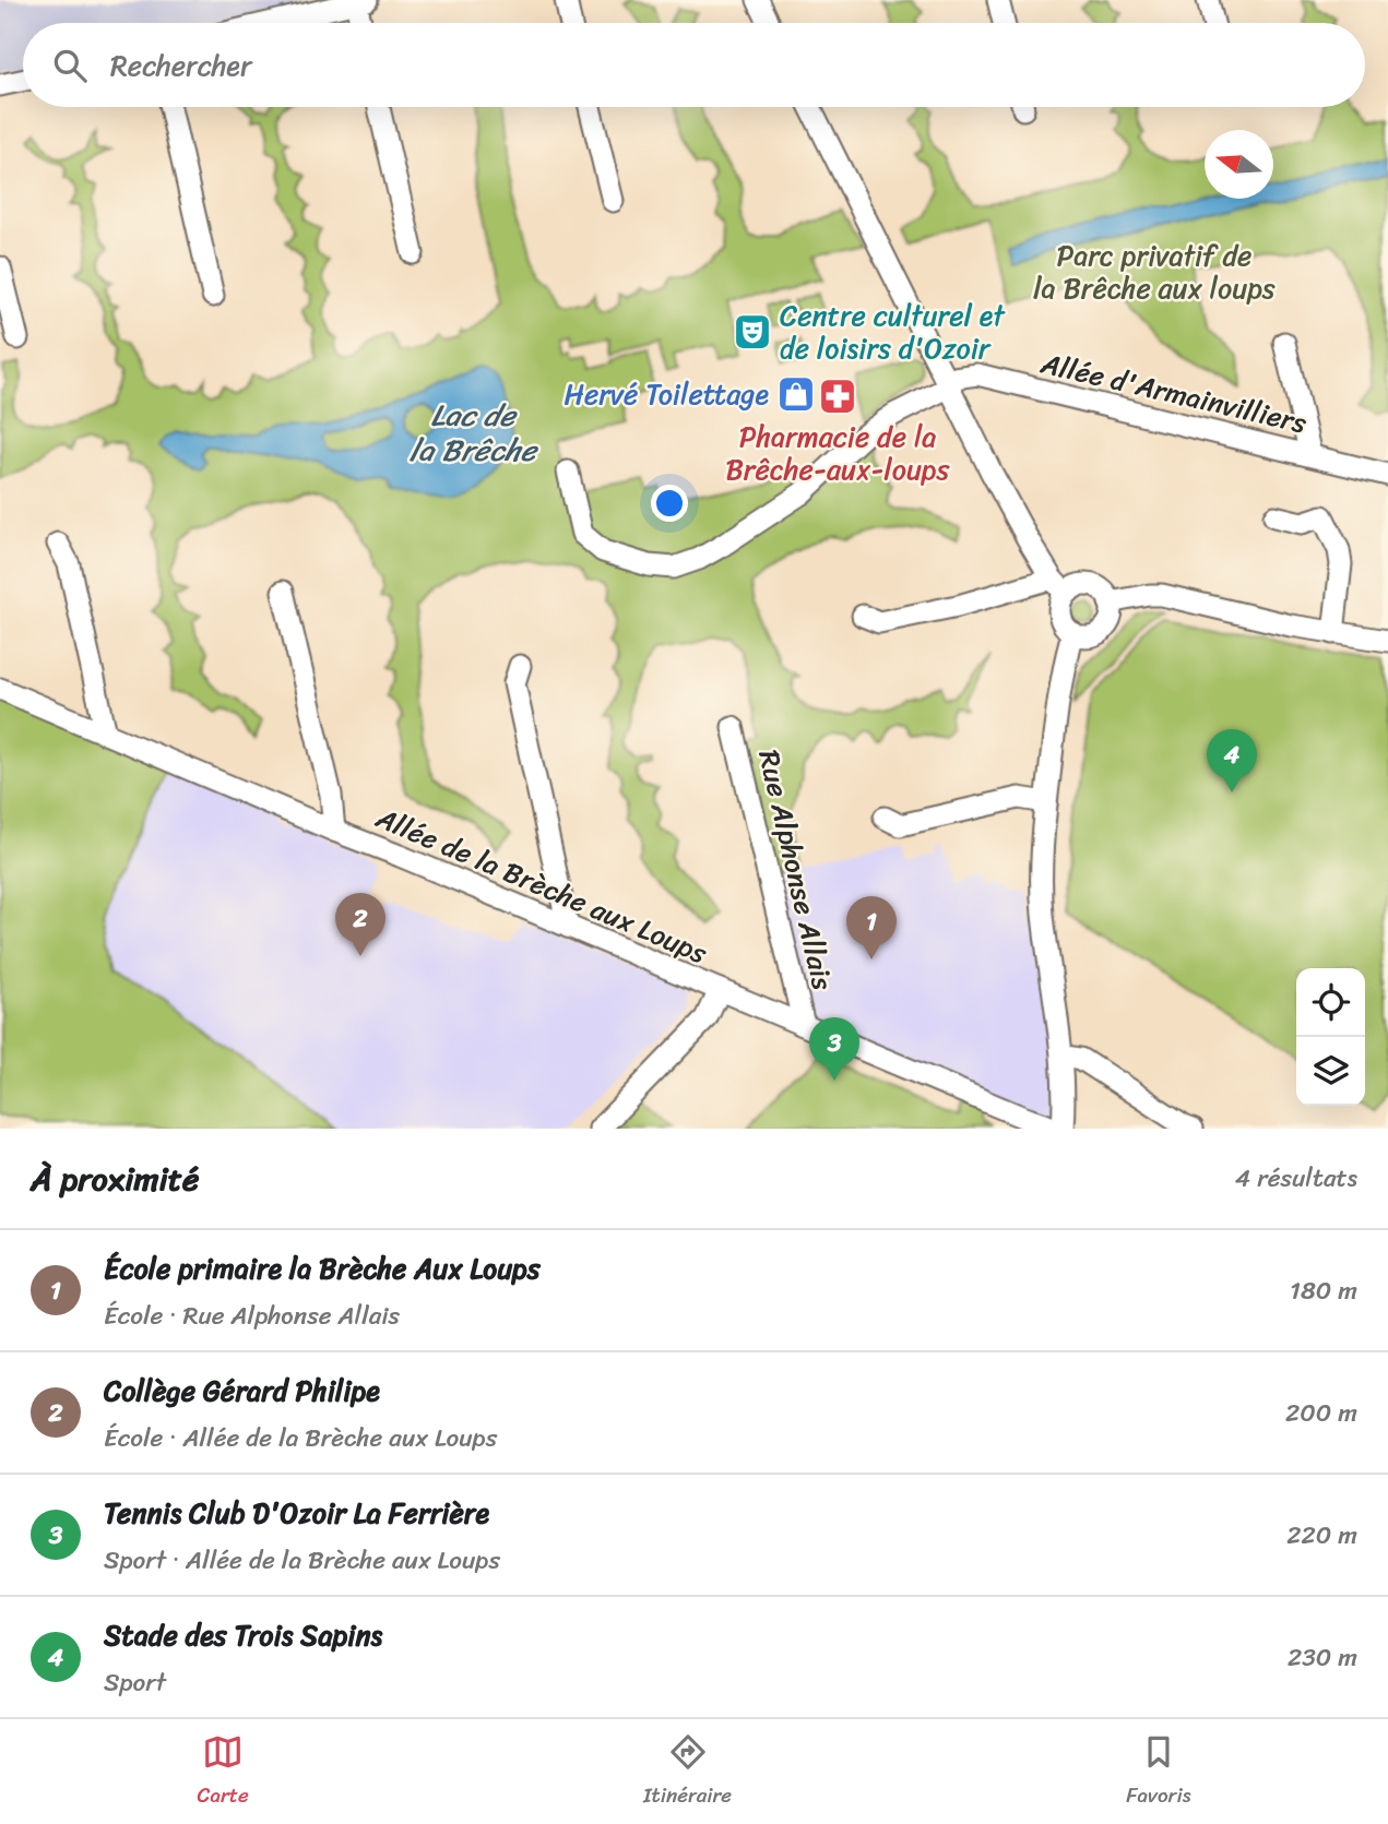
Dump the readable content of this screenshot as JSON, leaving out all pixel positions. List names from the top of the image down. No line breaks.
{"streets":{"street":["Allée d'Armainvilliers","Rue Alphonse Allais","Allée de la Brèche aux Loups"]},"crossings":[["Rue Alphonse Allais","Allée de la Brèche aux Loups"]],"water":["Lac de la Brêche"],"parks":["Parc privatif de la Brêche aux loups"],"places":{"theatre":["Centre culturel et de loisirs d'Ozoir"],"shop":["Hervé Toilettage"],"pharmacy":["Pharmacie de la Brêche-aux-loups"]},"north":"left","page":{"search":"Rechercher","pins":["4","2","1","3"],"heading":["À proximité","4 résultats"],"list":[{"mark":"1","name":"École primaire la Brèche Aux Loups","note":"École · Rue Alphonse Allais","value":"180 m"},{"mark":"2","name":"Collège Gérard Philipe","note":"École · Allée de la Brèche aux Loups","value":"200 m"},{"mark":"3","name":"Tennis Club D'Ozoir La Ferrière","note":"Sport · Allée de la Brèche aux Loups","value":"220 m"},{"mark":"4","name":"Stade des Trois Sapins","note":"Sport","value":"230 m"}],"nav":["Carte","Itinéraire","Favoris"]}}
